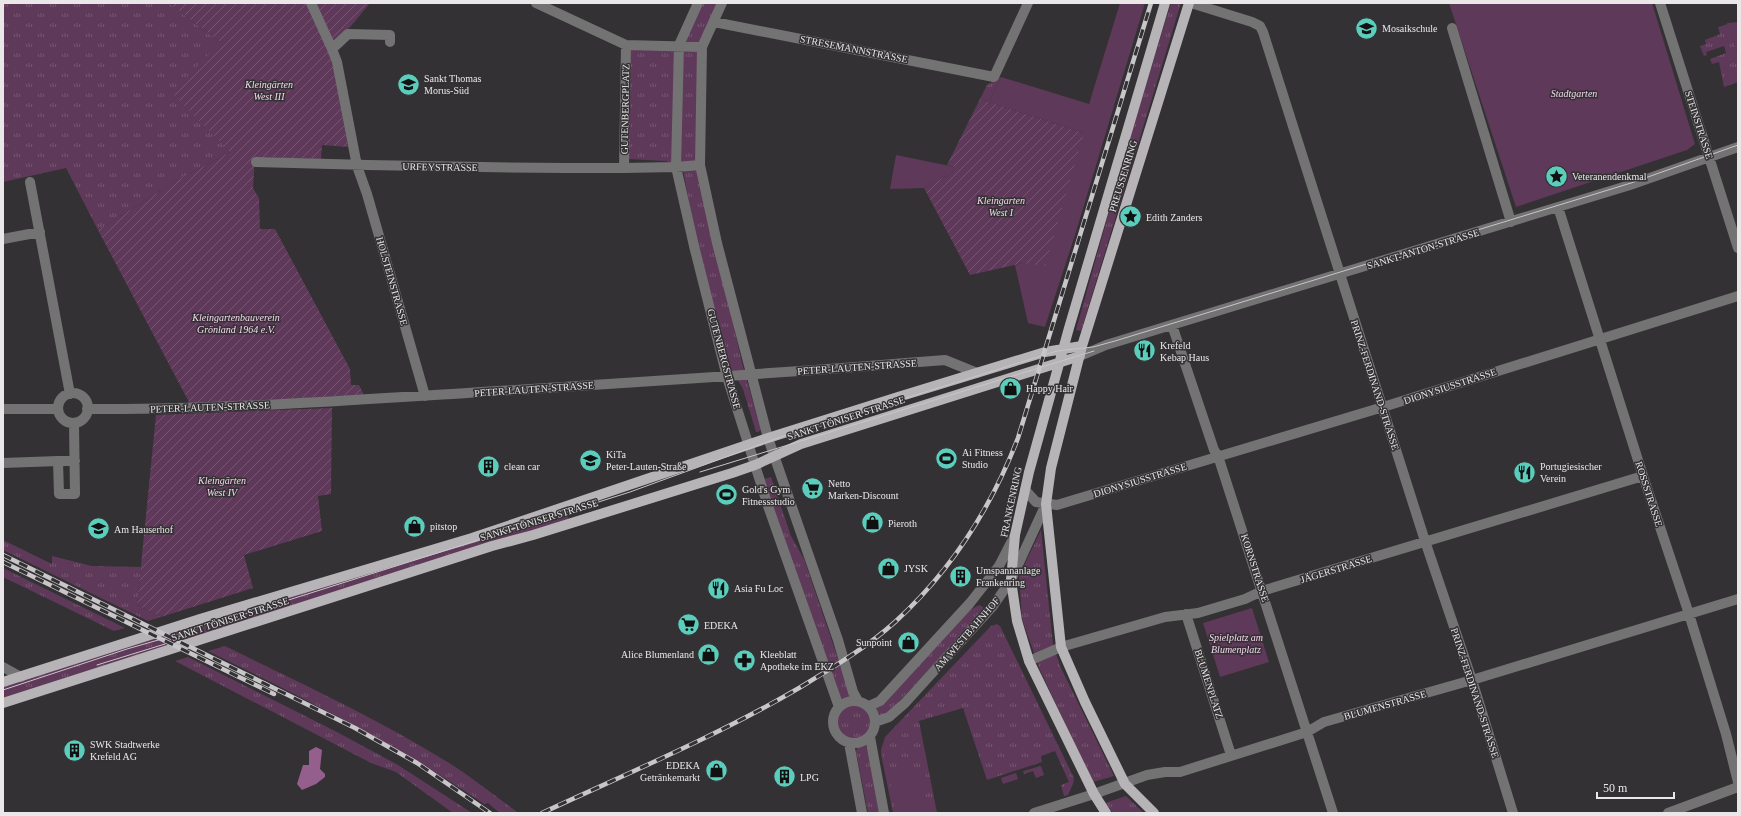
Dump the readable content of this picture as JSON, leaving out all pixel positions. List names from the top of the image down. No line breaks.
{"streets":{"main road":["PREUSSENRING","SANKT TÖNISER STRASSE","FRANKENRING"],"street":["STRESEMANNSTRASSE","GUTENBERGPLATZ","STEINSTRASSE","URFEYSTRASSE","SANKT-ANTON-STRASSE","HOLSTEINSTRASSE","GUTENBERGSTRASSE","PETER-LAUTEN-STRASSE","PRINZ-FERDINAND-STRASSE","DIONYSIUSSTRASSE","ROSSSTRASSE","KORNSTRASSE","JÄGERSTRASSE","AM WESTBAHNHOF","BLUMENPLATZ","BLUMENSTRASSE"]},"crossings":[["GUTENBERGPLATZ","URFEYSTRASSE"],["GUTENBERGPLATZ","GUTENBERGSTRASSE"],["STEINSTRASSE","SANKT-ANTON-STRASSE"],["URFEYSTRASSE","HOLSTEINSTRASSE"],["PREUSSENRING","SANKT-ANTON-STRASSE"],["PREUSSENRING","PRINZ-FERDINAND-STRASSE"],["PREUSSENRING","SANKT TÖNISER STRASSE"],["PREUSSENRING","FRANKENRING"],["SANKT-ANTON-STRASSE","PRINZ-FERDINAND-STRASSE"],["SANKT-ANTON-STRASSE","SANKT TÖNISER STRASSE"],["SANKT-ANTON-STRASSE","ROSSSTRASSE"],["SANKT-ANTON-STRASSE","KORNSTRASSE"],["HOLSTEINSTRASSE","PETER-LAUTEN-STRASSE"],["GUTENBERGSTRASSE","PETER-LAUTEN-STRASSE"],["GUTENBERGSTRASSE","SANKT TÖNISER STRASSE"],["GUTENBERGSTRASSE","AM WESTBAHNHOF"],["PETER-LAUTEN-STRASSE","SANKT TÖNISER STRASSE"],["PRINZ-FERDINAND-STRASSE","DIONYSIUSSTRASSE"],["PRINZ-FERDINAND-STRASSE","JÄGERSTRASSE"],["PRINZ-FERDINAND-STRASSE","BLUMENSTRASSE"],["DIONYSIUSSTRASSE","ROSSSTRASSE"],["DIONYSIUSSTRASSE","KORNSTRASSE"],["DIONYSIUSSTRASSE","AM WESTBAHNHOF"],["SANKT TÖNISER STRASSE","FRANKENRING"],["ROSSSTRASSE","JÄGERSTRASSE"],["ROSSSTRASSE","BLUMENSTRASSE"],["FRANKENRING","JÄGERSTRASSE"],["FRANKENRING","AM WESTBAHNHOF"],["FRANKENRING","BLUMENSTRASSE"],["KORNSTRASSE","JÄGERSTRASSE"],["KORNSTRASSE","BLUMENSTRASSE"],["JÄGERSTRASSE","BLUMENPLATZ"],["BLUMENPLATZ","BLUMENSTRASSE"]],"parks":["Kleingärten West III","Stadtgarten","Kleingarten West I","Kleingartenbauverein Grönland 1964 e.V.","Kleingärten West IV","Spielplatz am Blumenplatz"],"places":{"school or university":["Mosaikschule","Sankt Thomas Morus-Süd","KiTa Peter-Lauten-Straße","Am Hauserhof"],"place":["Veteranendenkmal","Edith Zanders"],"restaurant":["Krefeld Kebap Haus","Portugiesischer Verein","Asia Fu Loc"],"shop":["Happy Hair","Pieroth","pitstop","JYSK","Sunpoint","Alice Blumenland","EDEKA Getränkemarkt"],"sports":["Ai Fitness Studio","Gold's Gym Fitnessstudio"],"building":["clean car","Umspannanlage Frankenring","SWK Stadtwerke Krefeld AG","LPG"],"supermarket":["Netto Marken-Discount","EDEKA"],"pharmacy":["Kleeblatt Apotheke im EKZ"]},"scale_bar":"50 m"}
